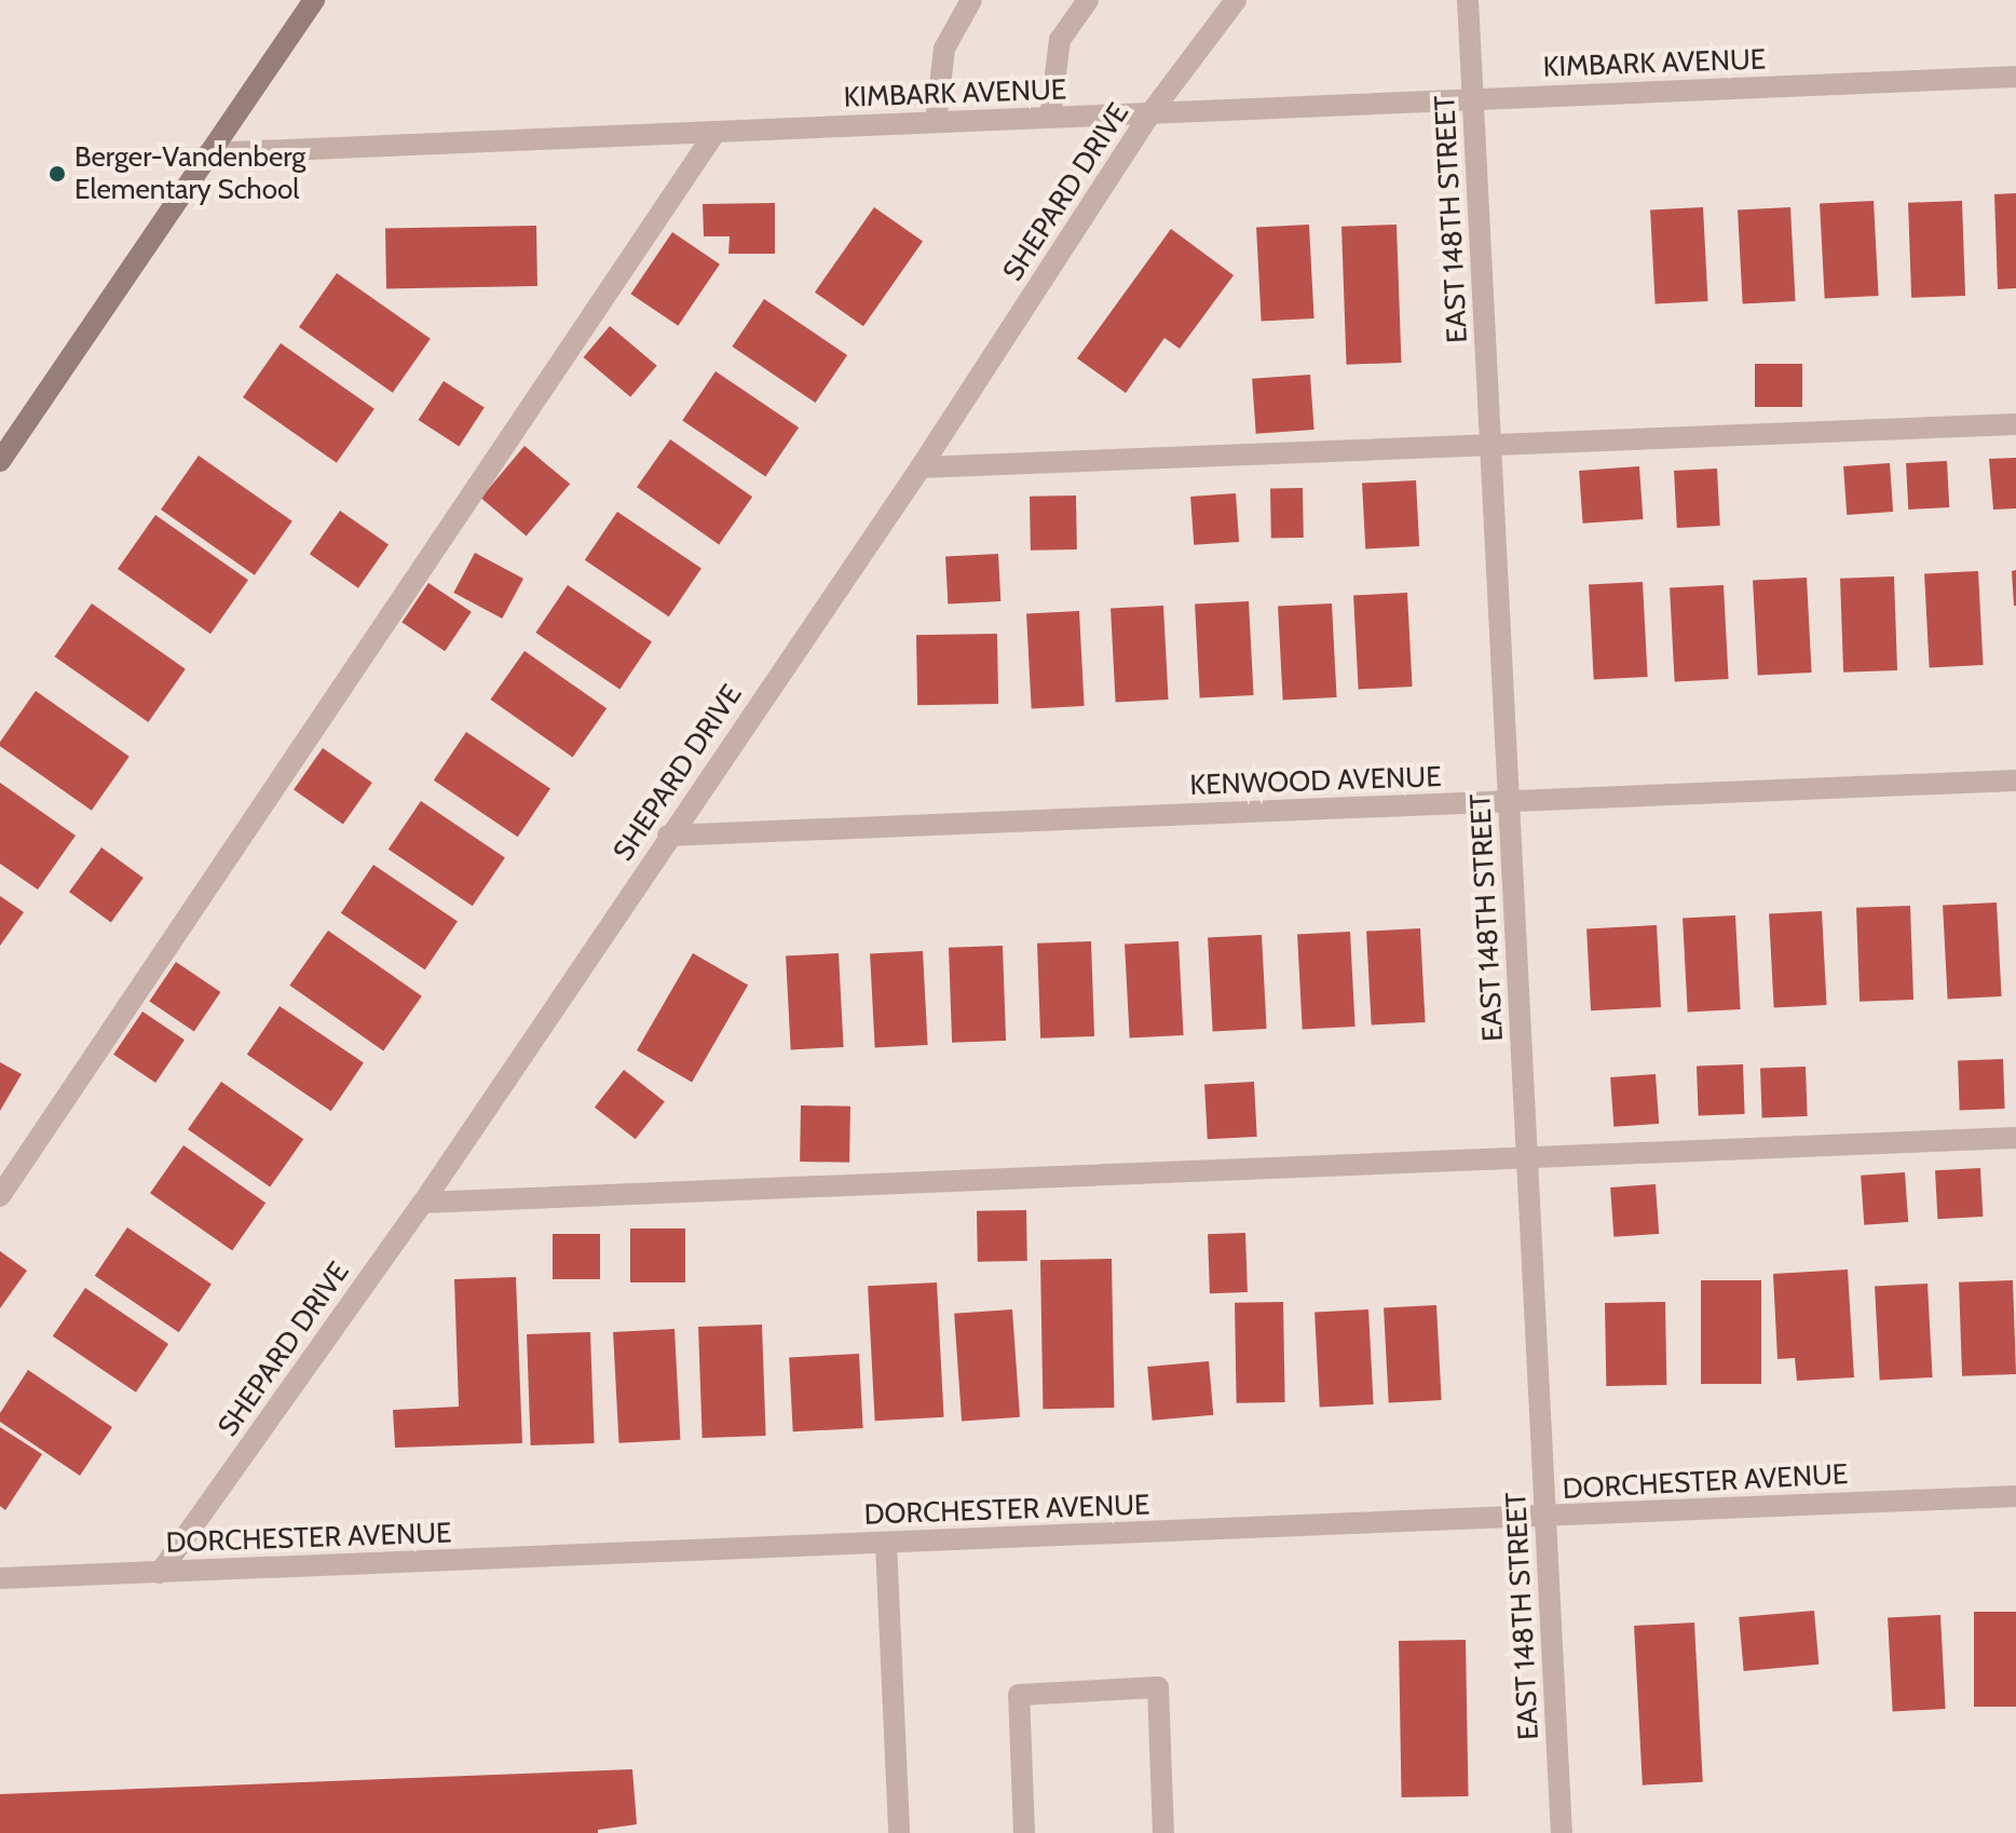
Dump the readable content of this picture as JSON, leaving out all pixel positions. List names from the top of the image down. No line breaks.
{"streets":{"street":["KIMBARK AVENUE","SHEPARD DRIVE","EAST 148TH STREET","KENWOOD AVENUE","DORCHESTER AVENUE"]},"crossings":[["KIMBARK AVENUE","SHEPARD DRIVE"],["KIMBARK AVENUE","EAST 148TH STREET"],["SHEPARD DRIVE","KENWOOD AVENUE"],["SHEPARD DRIVE","DORCHESTER AVENUE"],["EAST 148TH STREET","KENWOOD AVENUE"],["EAST 148TH STREET","DORCHESTER AVENUE"]],"places":["Berger-Vandenberg Elementary School"]}
